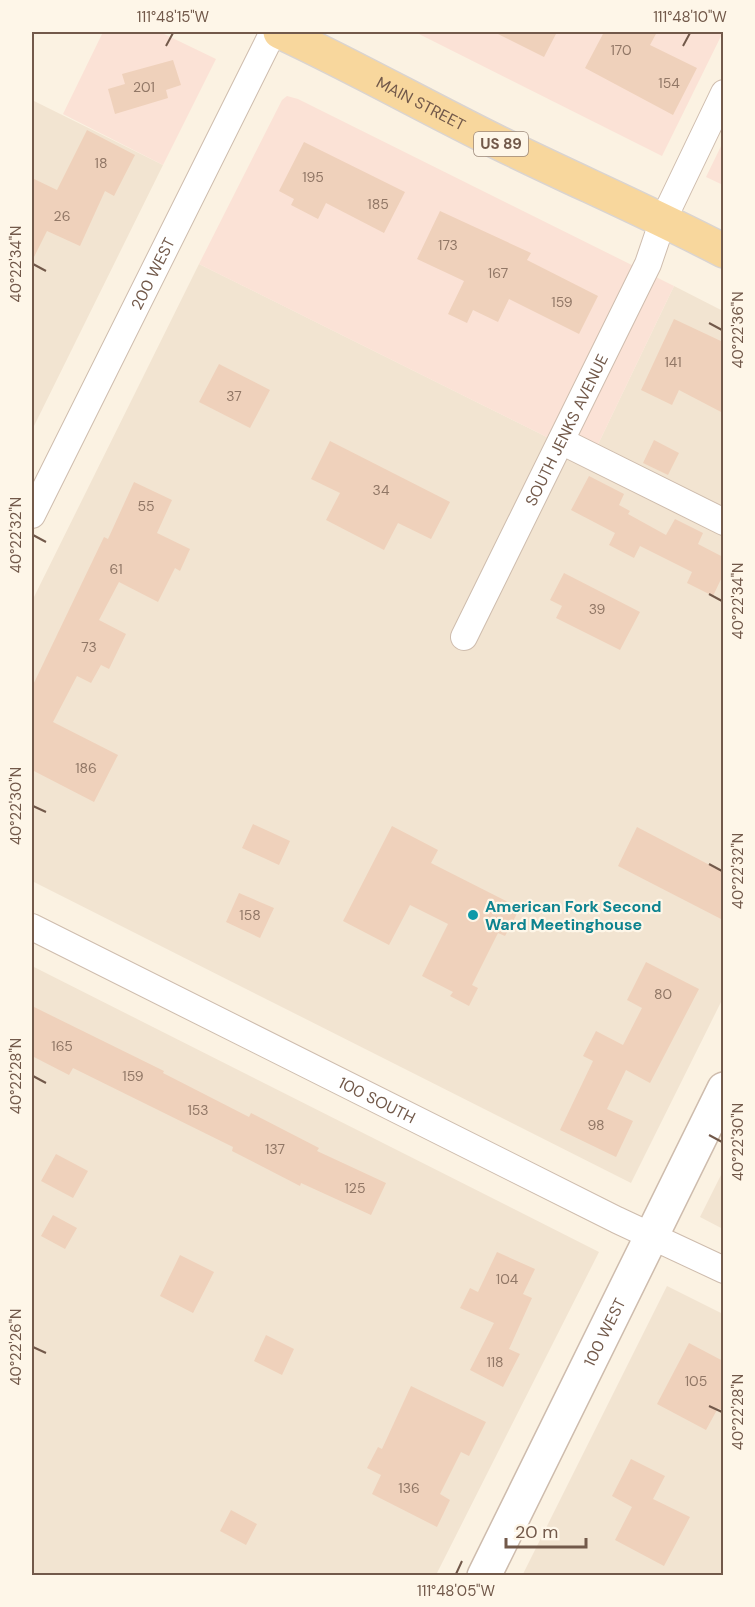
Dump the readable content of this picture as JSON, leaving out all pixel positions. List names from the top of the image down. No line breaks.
{"streets":{"main road":["MAIN STREET","US 89"],"street":["200 WEST","SOUTH JENKS AVENUE","100 SOUTH","100 WEST"]},"crossings":[["MAIN STREET","SOUTH JENKS AVENUE"],["100 SOUTH","100 WEST"]],"places":["American Fork Second Ward Meetinghouse"],"house_numbers":["170","154","201","18","195","185","26","173","167","159","141","37","34","55","61","39","73","186","158","80","165","159","153","98","137","125","104","118","105","136"],"scale_bar":"20 m","coordinates":["111°48'15\"W","111°48'10\"W","40°22'34\"N","40°22'36\"N","40°22'32\"N","40°22'30\"N","40°22'28\"N","40°22'26\"N","111°48'05\"W"]}
